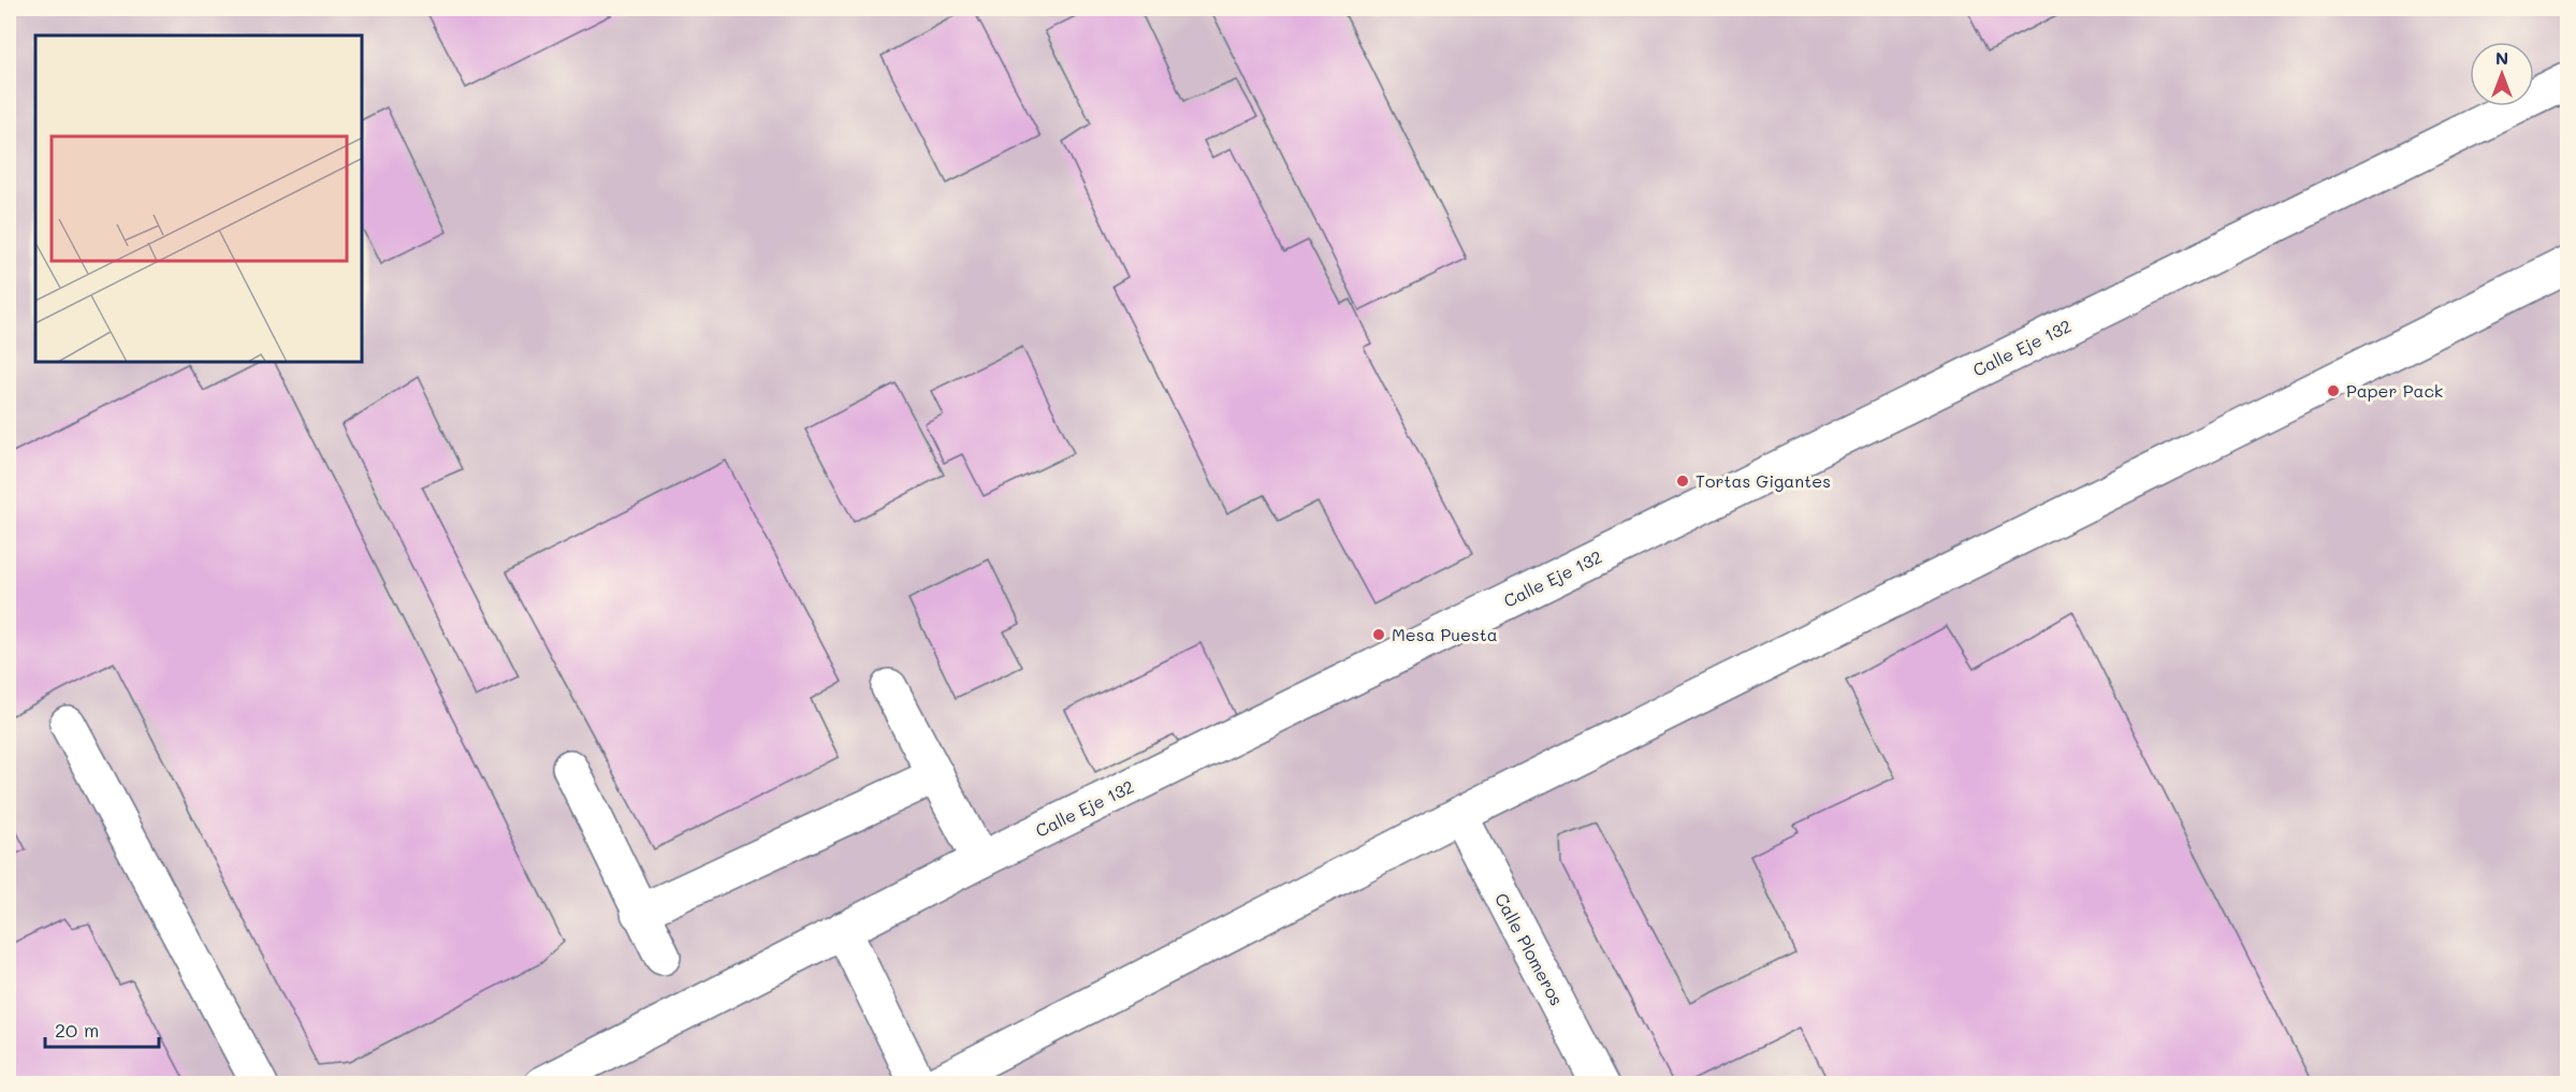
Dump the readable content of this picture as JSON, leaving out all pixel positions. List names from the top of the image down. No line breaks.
{"streets":{"street":["Calle Eje 132","Calle Plomeros"]},"places":["Paper Pack","Tortas Gigantes","Mesa Puesta"],"scale_bar":"20 m","north":"top"}
